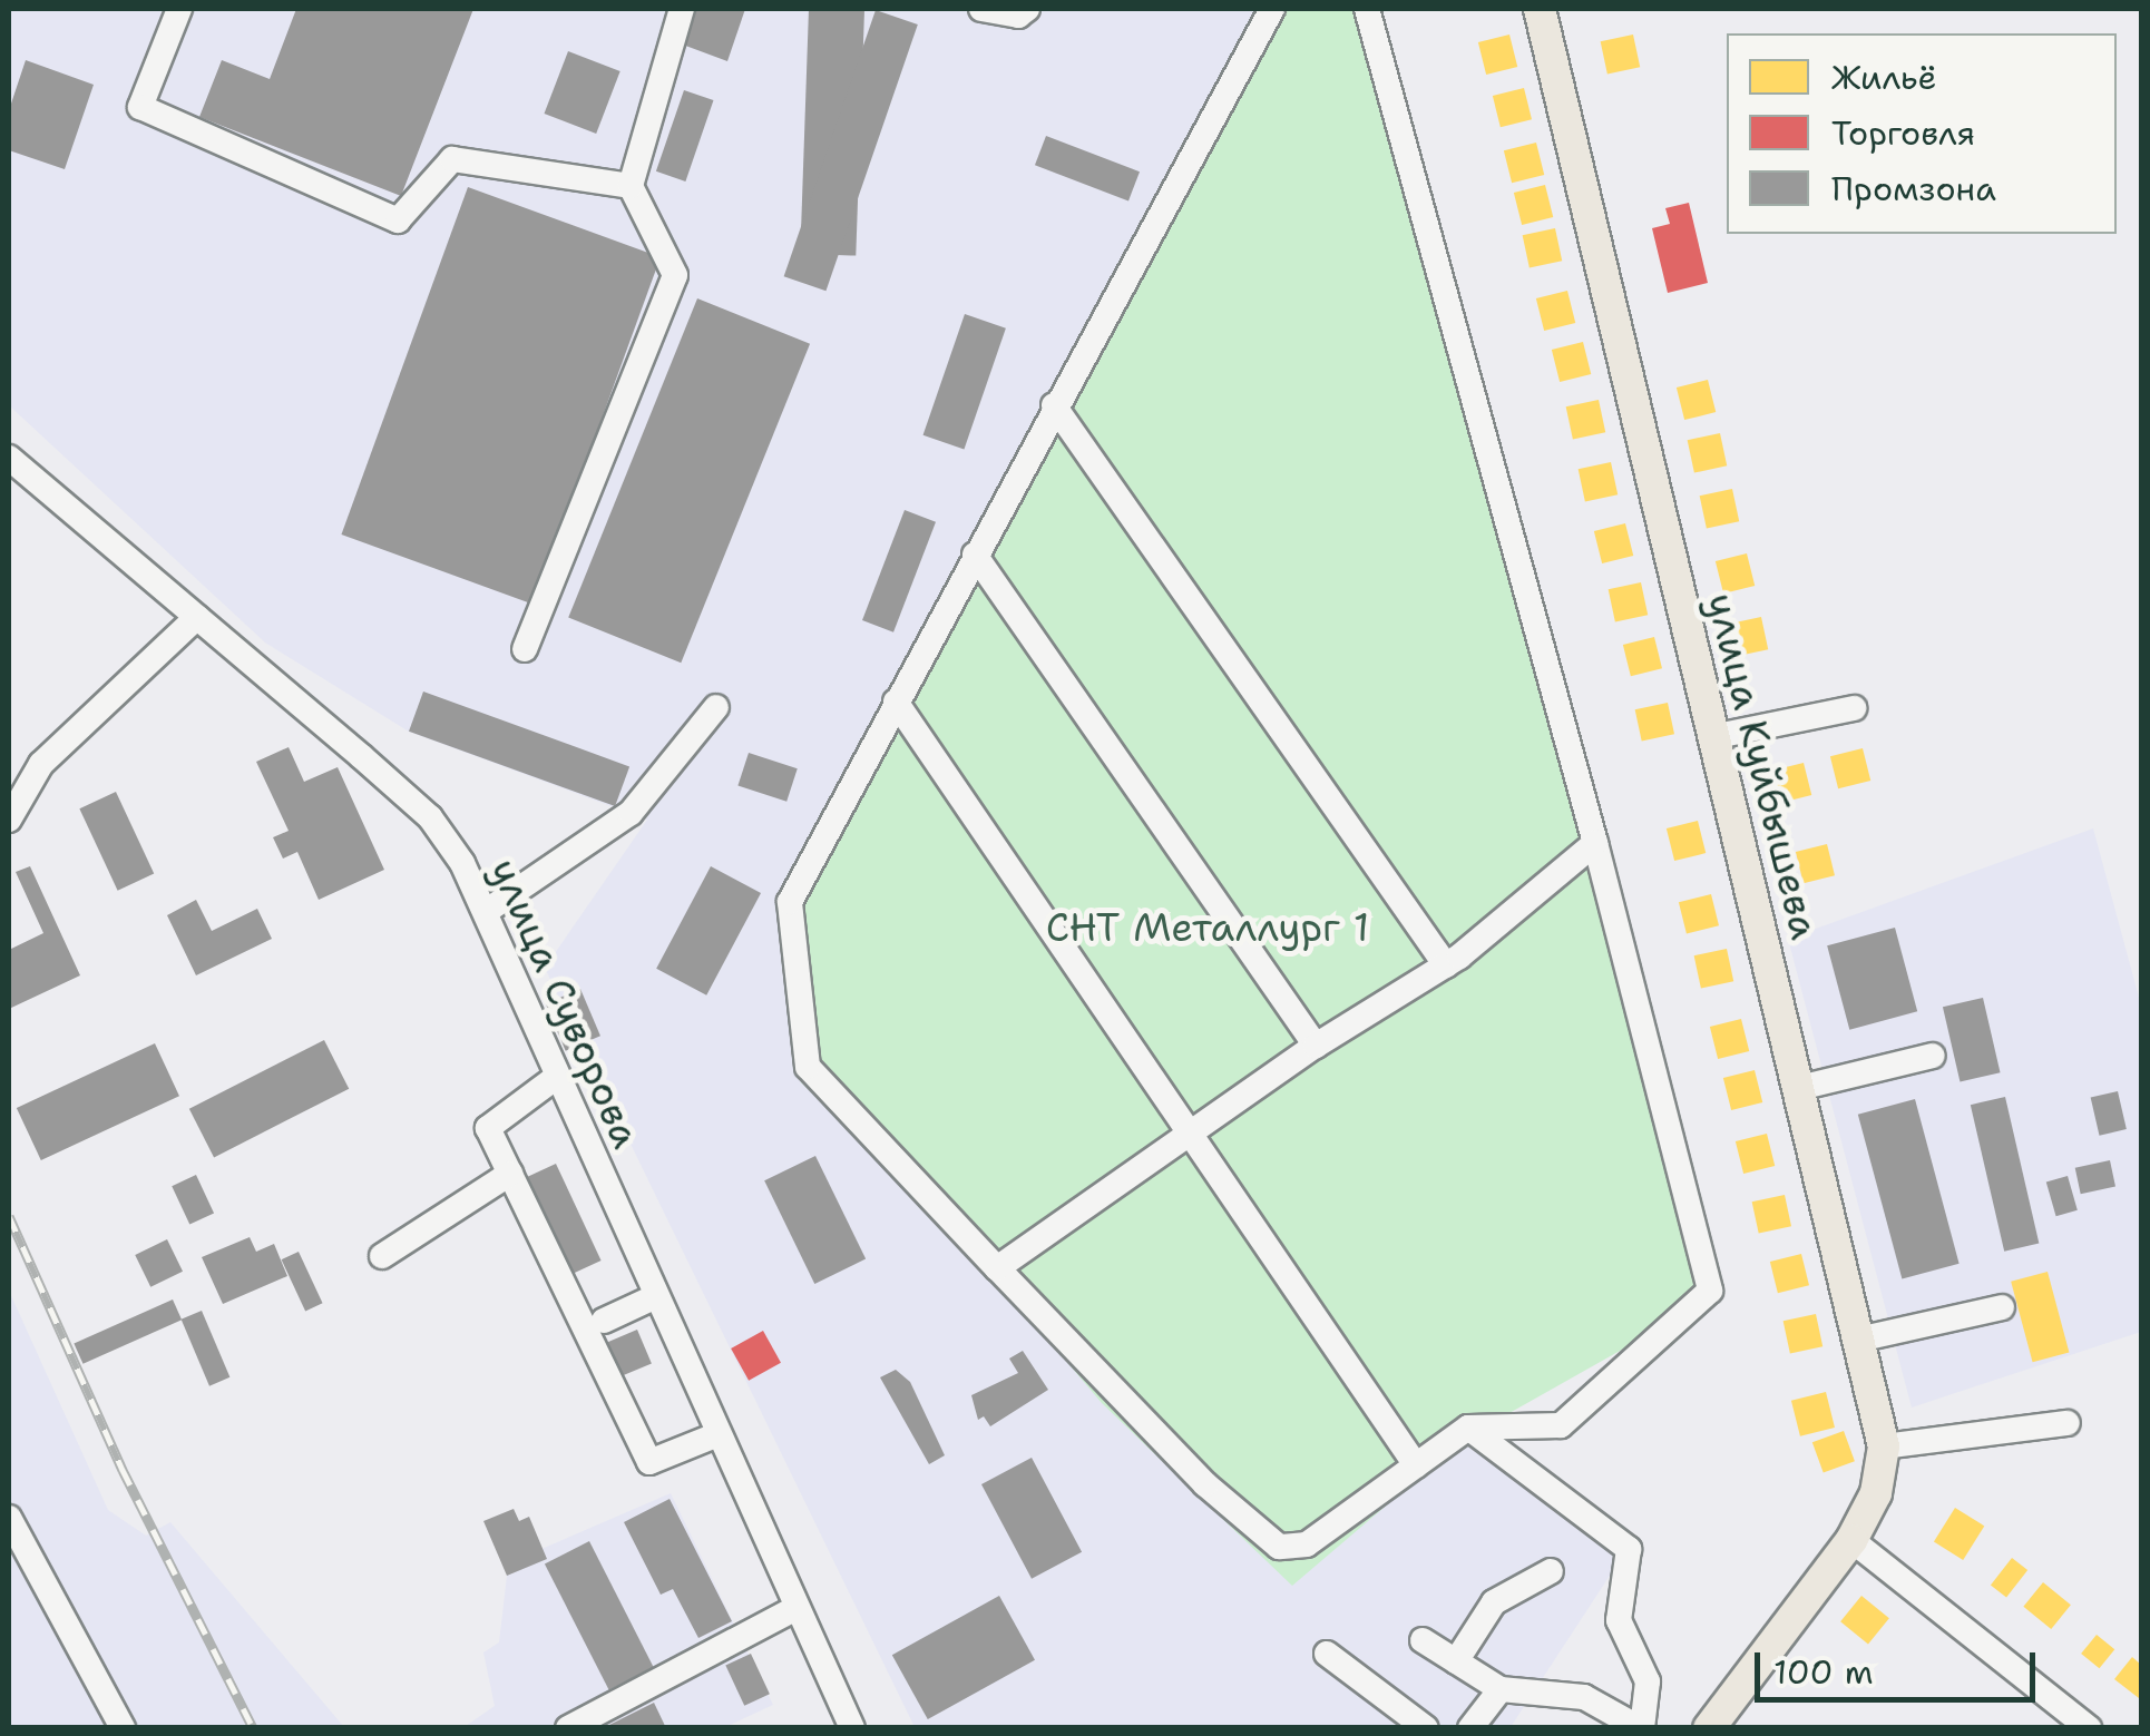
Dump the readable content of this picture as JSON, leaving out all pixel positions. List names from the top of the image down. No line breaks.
{"streets":{"main road":["улица Куйбышева"],"street":["улица Суворова"]},"parks":["СНТ Металлург 1"],"legend":["Жильё","Торговля","Промзона"],"scale_bar":"100 m"}
